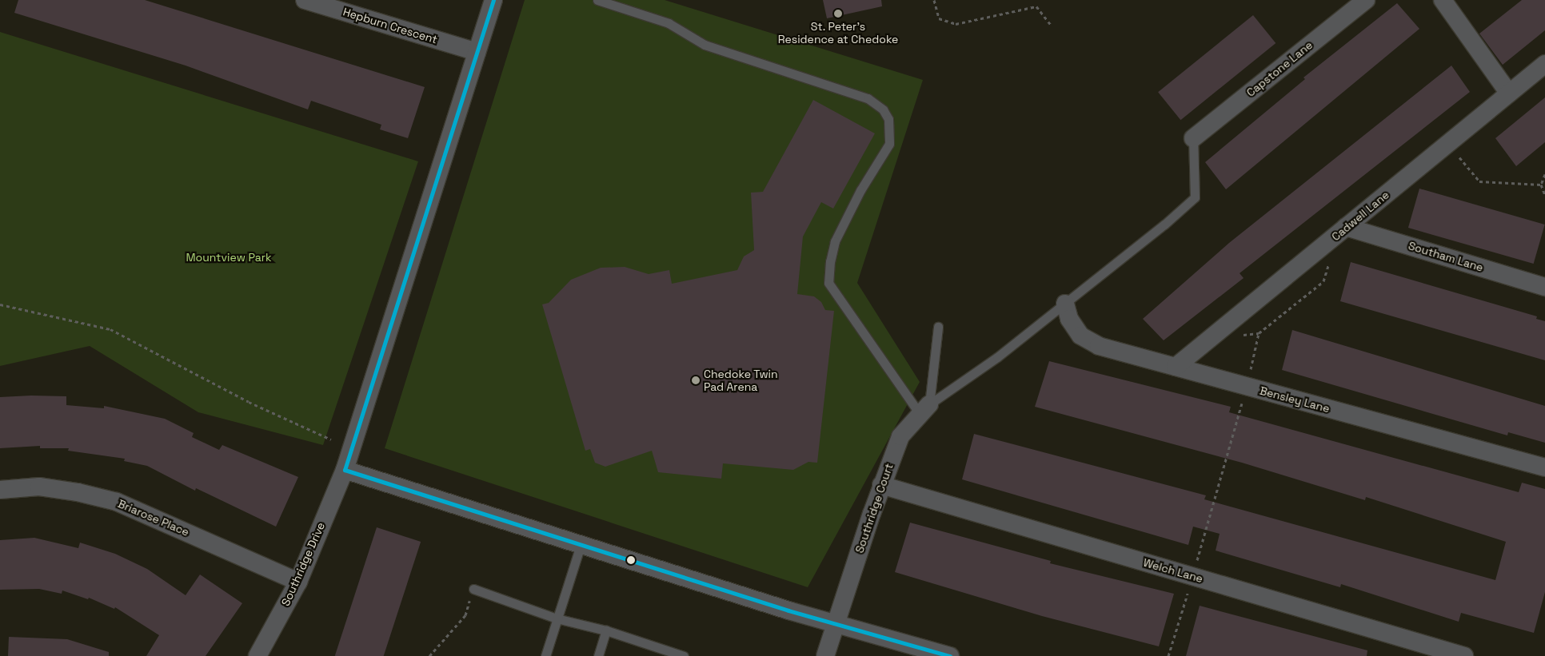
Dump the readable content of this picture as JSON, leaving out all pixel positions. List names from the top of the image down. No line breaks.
{"streets":{"street":["Hepburn Crescent","Capstone Lane","Cadwell Lane","Southam Lane","Bensley Lane","Southridge Court","Briarose Place","Southridge Drive","Welch Lane"]},"crossings":[["Hepburn Crescent","Southridge Drive"],["Cadwell Lane","Southam Lane"],["Cadwell Lane","Bensley Lane"],["Southridge Court","Welch Lane"],["Briarose Place","Southridge Drive"]],"parks":["Mountview Park"],"places":["St. Peter's Residence at Chedoke","Chedoke Twin Pad Arena"]}
